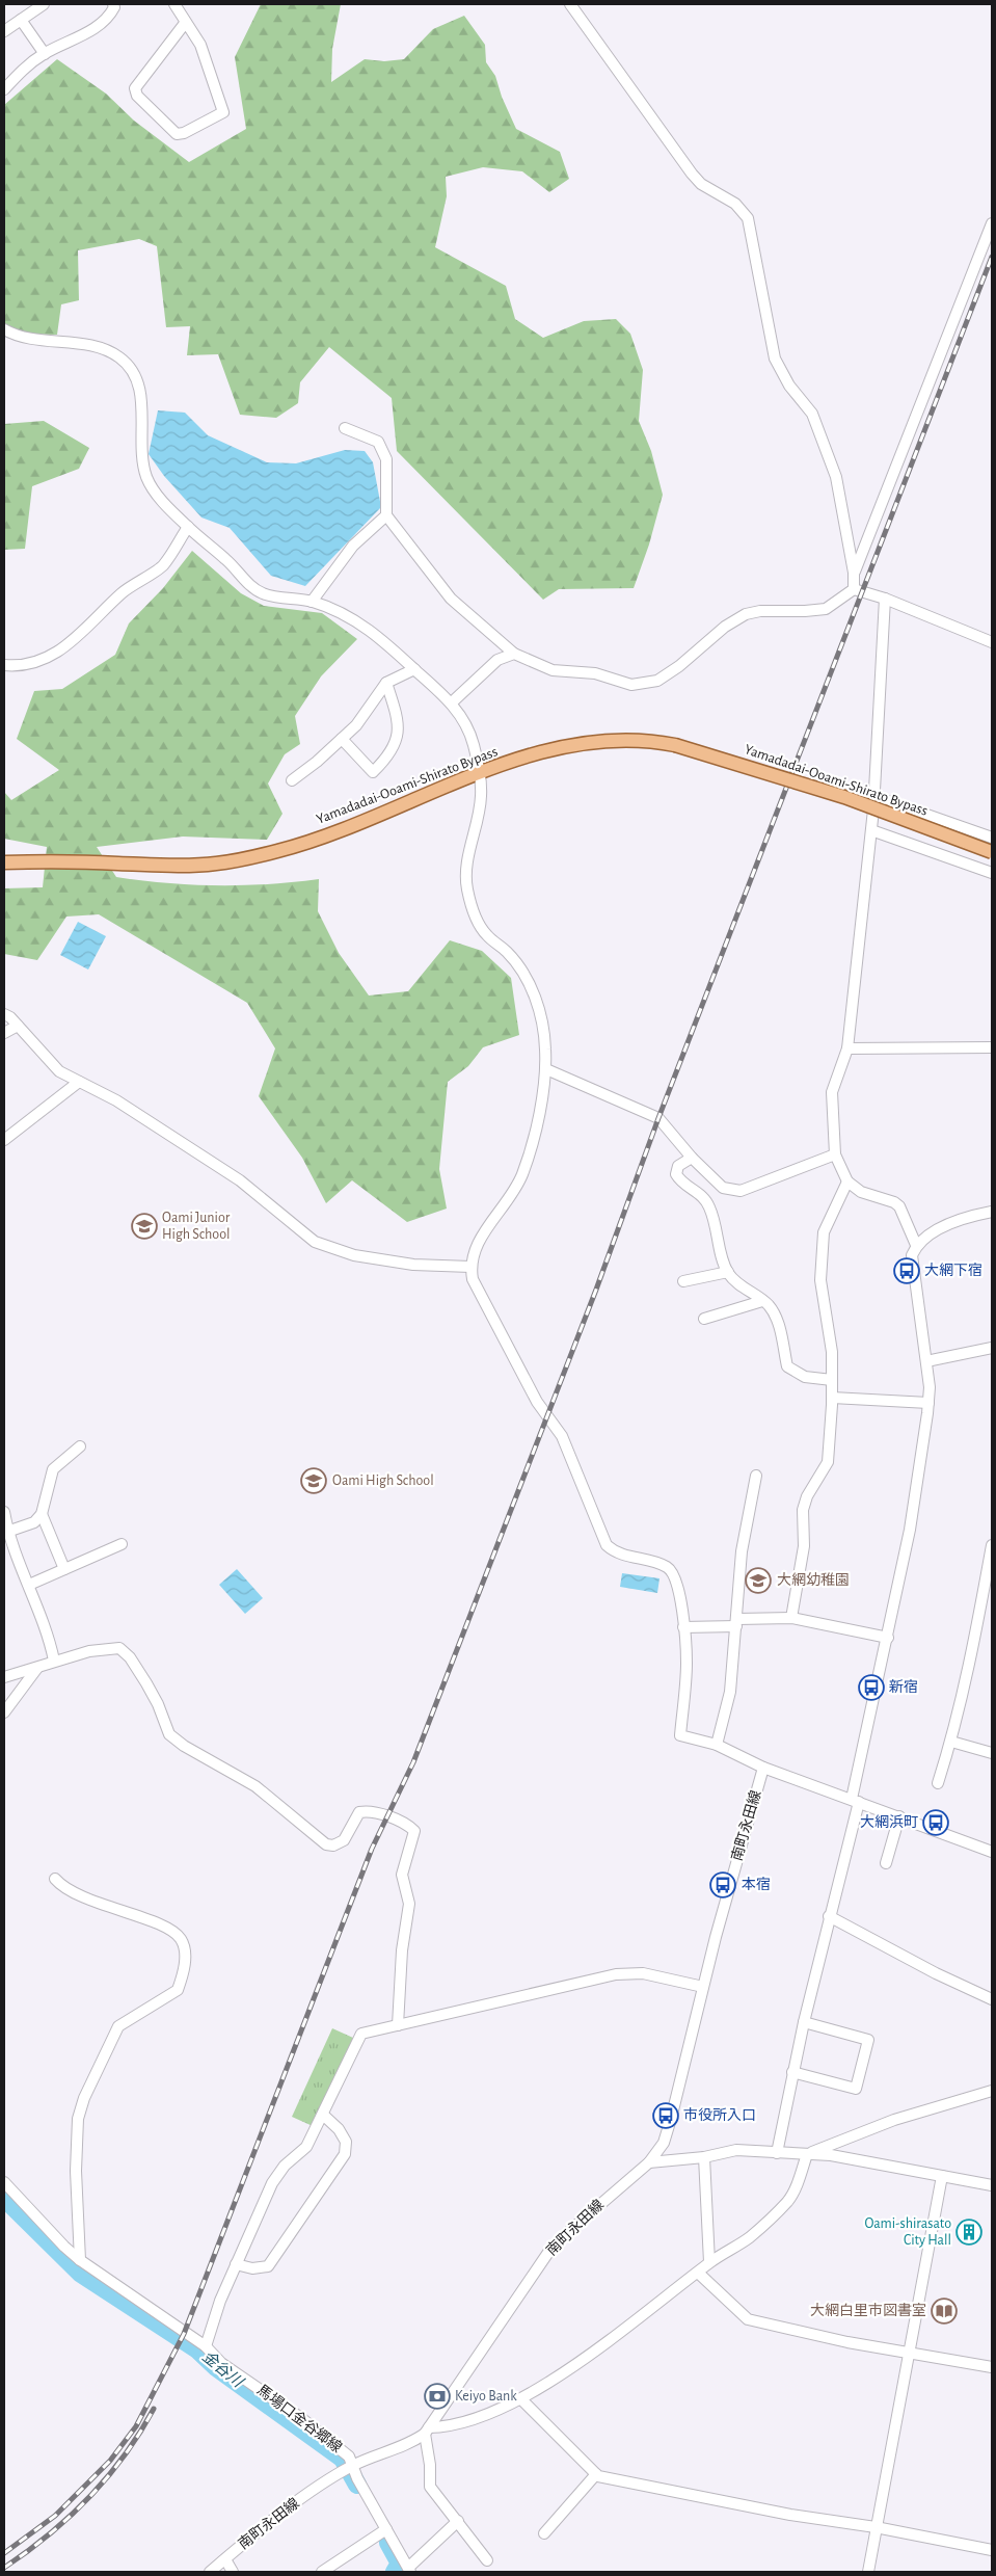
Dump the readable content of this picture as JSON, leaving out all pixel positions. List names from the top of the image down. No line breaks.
{"streets":{"main road":["Yamadadai-Ooami-Shirato Bypass"],"street":["南町永田線","馬場口金谷郷線"]},"crossings":[["南町永田線","馬場口金谷郷線"]],"water":["金谷川"],"places":{"school or university":["Oami Junior High School","Oami High School","大網幼稚園"],"bus stop":["大網下宿","新宿","大網浜町","本宿","市役所入口"],"building":["Oami-shirasato City Hall"],"library":["大網白里市図書室"],"bank":["Keiyo Bank"]}}
